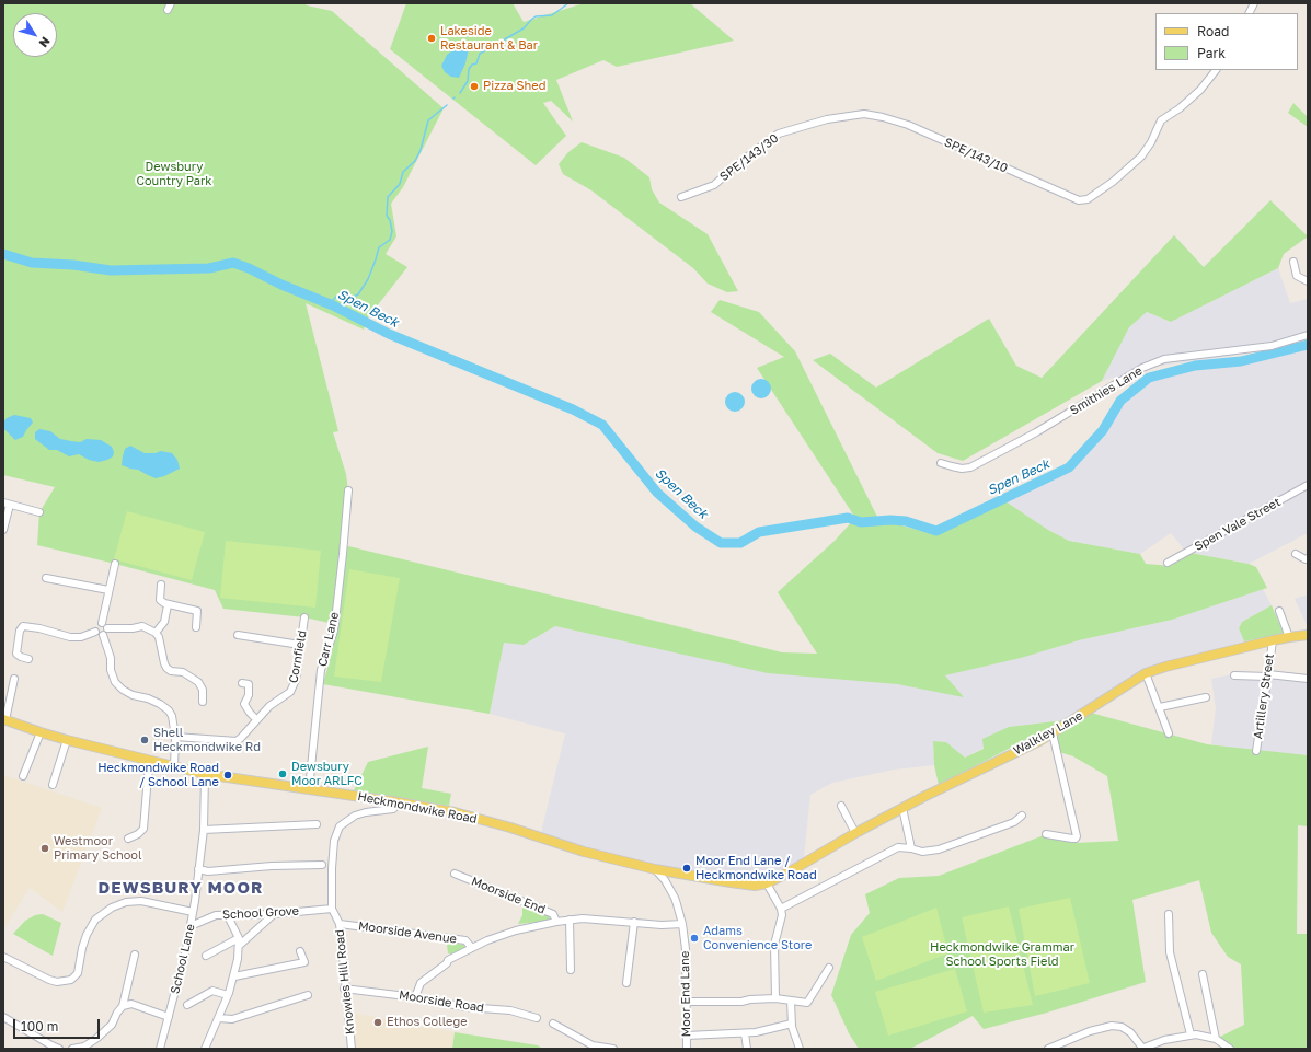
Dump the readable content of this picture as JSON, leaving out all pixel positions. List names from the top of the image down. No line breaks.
{"streets":{"main road":["Walkley Lane","Heckmondwike Road"],"street":["SPE/143/10","SPE/143/30","Smithies Lane","Spen Vale Street","Carr Lane","Cornfield","Artillery Street","Moorside End","School Grove","Moorside Avenue","School Lane","Knowles Hill Road","Moor End Lane","Moorside Road"]},"crossings":[["SPE/143/10","SPE/143/30"],["Carr Lane","Heckmondwike Road"],["Artillery Street","Walkley Lane"],["Walkley Lane","Heckmondwike Road"],["Heckmondwike Road","School Lane"],["Heckmondwike Road","Knowles Hill Road"],["Heckmondwike Road","Moor End Lane"],["Moorside End","Moorside Avenue"],["School Grove","School Lane"],["School Grove","Knowles Hill Road"],["Moorside Avenue","Knowles Hill Road"],["Moorside Avenue","Moor End Lane"],["Moorside Avenue","Moorside Road"],["Knowles Hill Road","Moorside Road"]],"districts":["DEWSBURY MOOR"],"water":["Spen Beck"],"parks":["Dewsbury Country Park","Heckmondwike Grammar School Sports Field"],"places":["Lakeside Restaurant & Bar","Pizza Shed","Shell Heckmondwike Rd","Dewsbury Moor ARLFC","Heckmondwike Road / School Lane","Westmoor Primary School","Moor End Lane / Heckmondwike Road","Adams Convenience Store","Ethos College"],"legend":["Road","Park"],"scale_bar":"100 m","north":"bottom right"}
